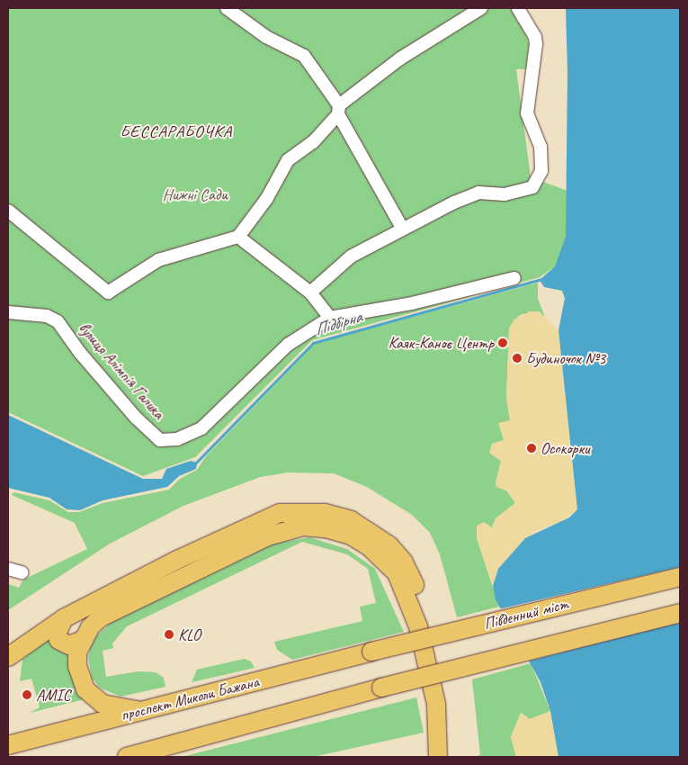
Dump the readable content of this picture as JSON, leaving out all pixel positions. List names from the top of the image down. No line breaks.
{"streets":{"highway":["Південний міст","проспект Миколи Бажана"],"street":["вулиця Алімпія Галика"]},"crossings":[["Південний міст","проспект Миколи Бажана"]],"districts":["БЕССАРАБОЧКА"],"water":["Підбірна"],"parks":["Нижні Сади"],"places":["Каяк-Каноє Центр","Будиночок №3","Осокорки","KLO","AMIC"]}
